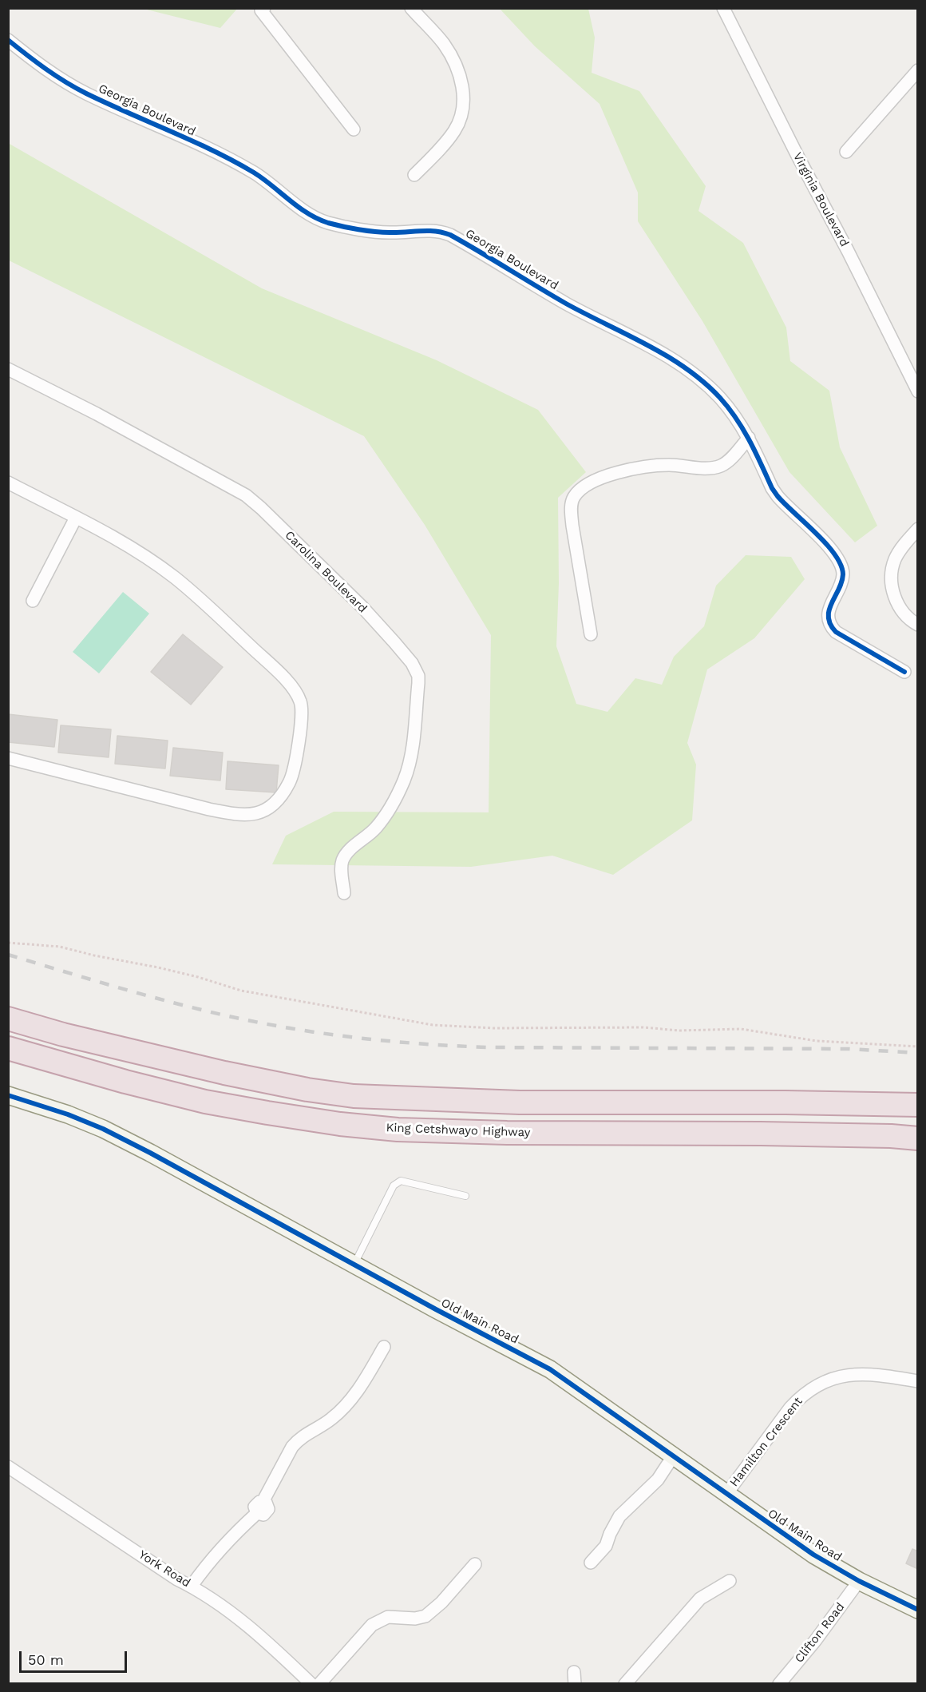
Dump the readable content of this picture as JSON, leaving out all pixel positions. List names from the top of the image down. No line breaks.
{"streets":{"highway":["King Cetshwayo Highway"],"street":["Georgia Boulevard","Virginia Boulevard","Carolina Boulevard","Old Main Road","Hamilton Crescent","York Road","Clifton Road"]},"crossings":[["Old Main Road","Hamilton Crescent"],["Old Main Road","Clifton Road"]],"scale_bar":"50 m"}
